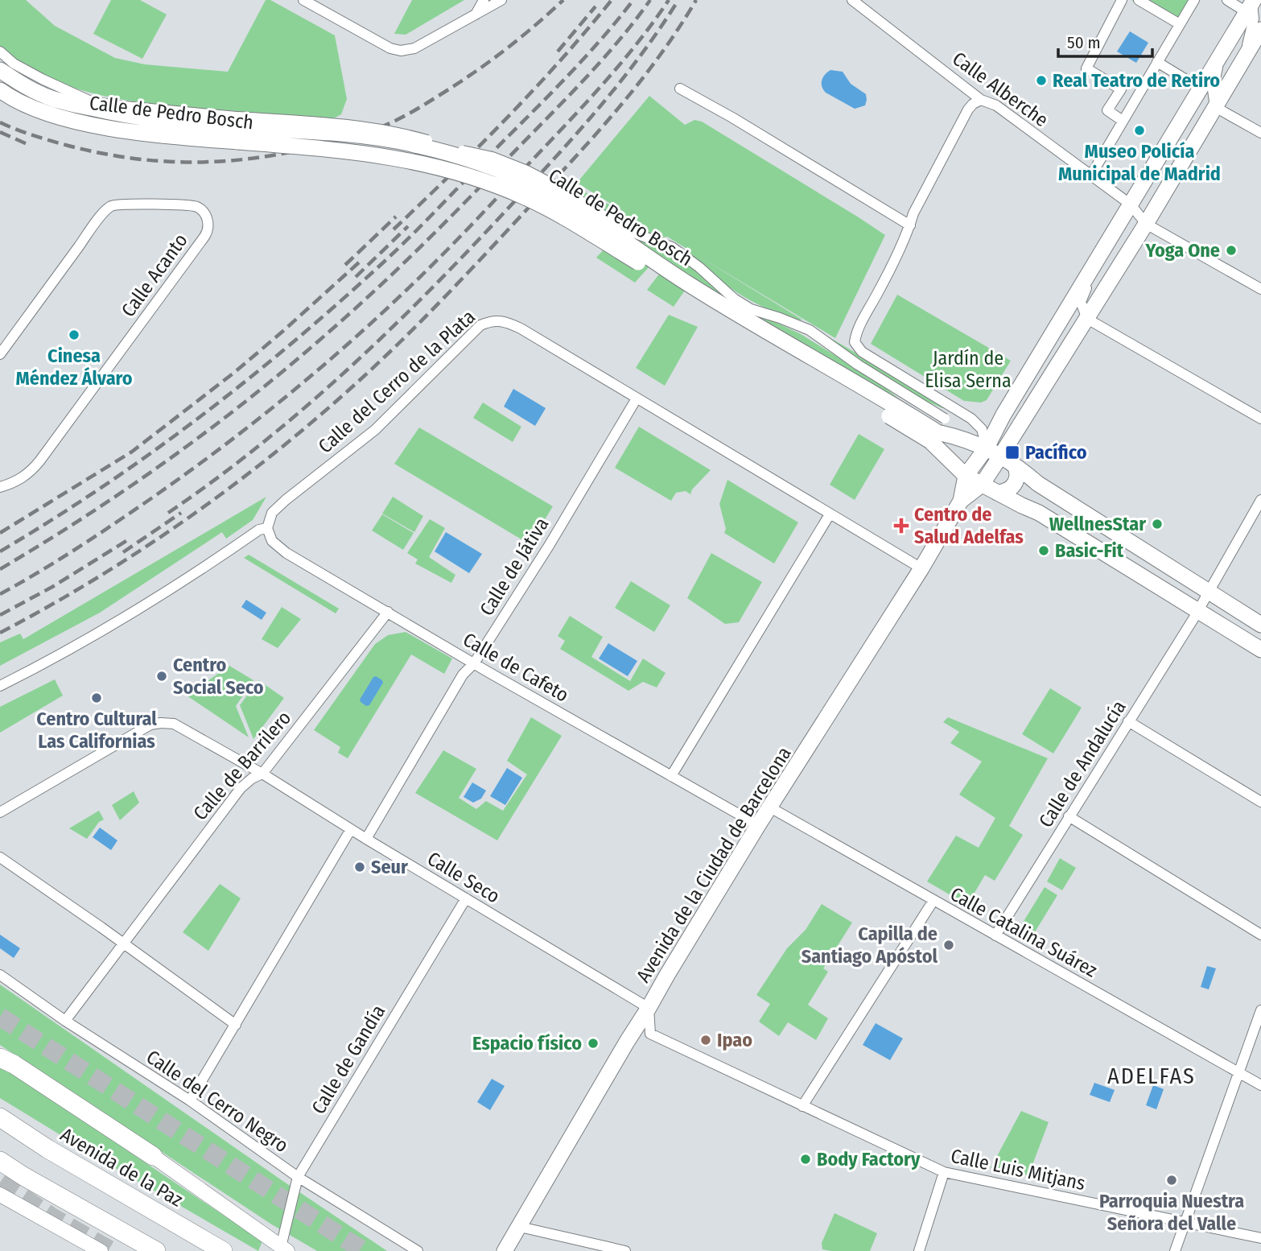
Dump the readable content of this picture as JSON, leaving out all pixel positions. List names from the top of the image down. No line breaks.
{"streets":{"highway":["Avenida de la Paz"],"main road":["Calle de Pedro Bosch","Avenida de la Ciudad de Barcelona"],"street":["Calle Alberche","Calle Acanto","Calle del Cerro de la Plata","Calle de Játiva","Calle de Cafeto","Calle de Andalucía","Calle de Barrilero","Calle Seco","Calle Catalina Suárez","Calle de Gandía","Calle del Cerro Negro","Calle Luis Mitjans"]},"crossings":[["Calle Alberche","Avenida de la Ciudad de Barcelona"],["Calle de Pedro Bosch","Calle de Andalucía"],["Calle de Pedro Bosch","Avenida de la Ciudad de Barcelona"],["Calle del Cerro de la Plata","Calle de Játiva"],["Calle del Cerro de la Plata","Calle de Cafeto"],["Calle del Cerro de la Plata","Avenida de la Ciudad de Barcelona"],["Calle de Játiva","Calle de Cafeto"],["Calle de Játiva","Calle Seco"],["Calle de Cafeto","Calle de Barrilero"],["Calle de Cafeto","Avenida de la Ciudad de Barcelona"],["Calle de Andalucía","Calle Catalina Suárez"],["Calle de Barrilero","Calle Seco"],["Calle de Barrilero","Calle del Cerro Negro"],["Avenida de la Ciudad de Barcelona","Calle Seco"],["Avenida de la Ciudad de Barcelona","Calle Catalina Suárez"],["Avenida de la Ciudad de Barcelona","Calle Luis Mitjans"],["Calle Seco","Calle de Gandía"],["Calle Seco","Calle Luis Mitjans"],["Calle de Gandía","Calle del Cerro Negro"],["Calle de Gandía","Avenida de la Paz"]],"districts":["ADELFAS"],"parks":["Jardín de Elisa Serna"],"places":{"other":["Real Teatro de Retiro","Museo Policía Municipal de Madrid","Yoga One","Cinesa Méndez Álvaro","WellnesStar","Basic-Fit","Centro Social Seco","Centro Cultural Las Californias","Seur","Capilla de Santiago Apóstol","Ipao","Espacio físico","Body Factory","Parroquia Nuestra Señora del Valle"],"transit":["Pacífico"],"health":["Centro de Salud Adelfas"]},"scale_bar":"50 m"}
